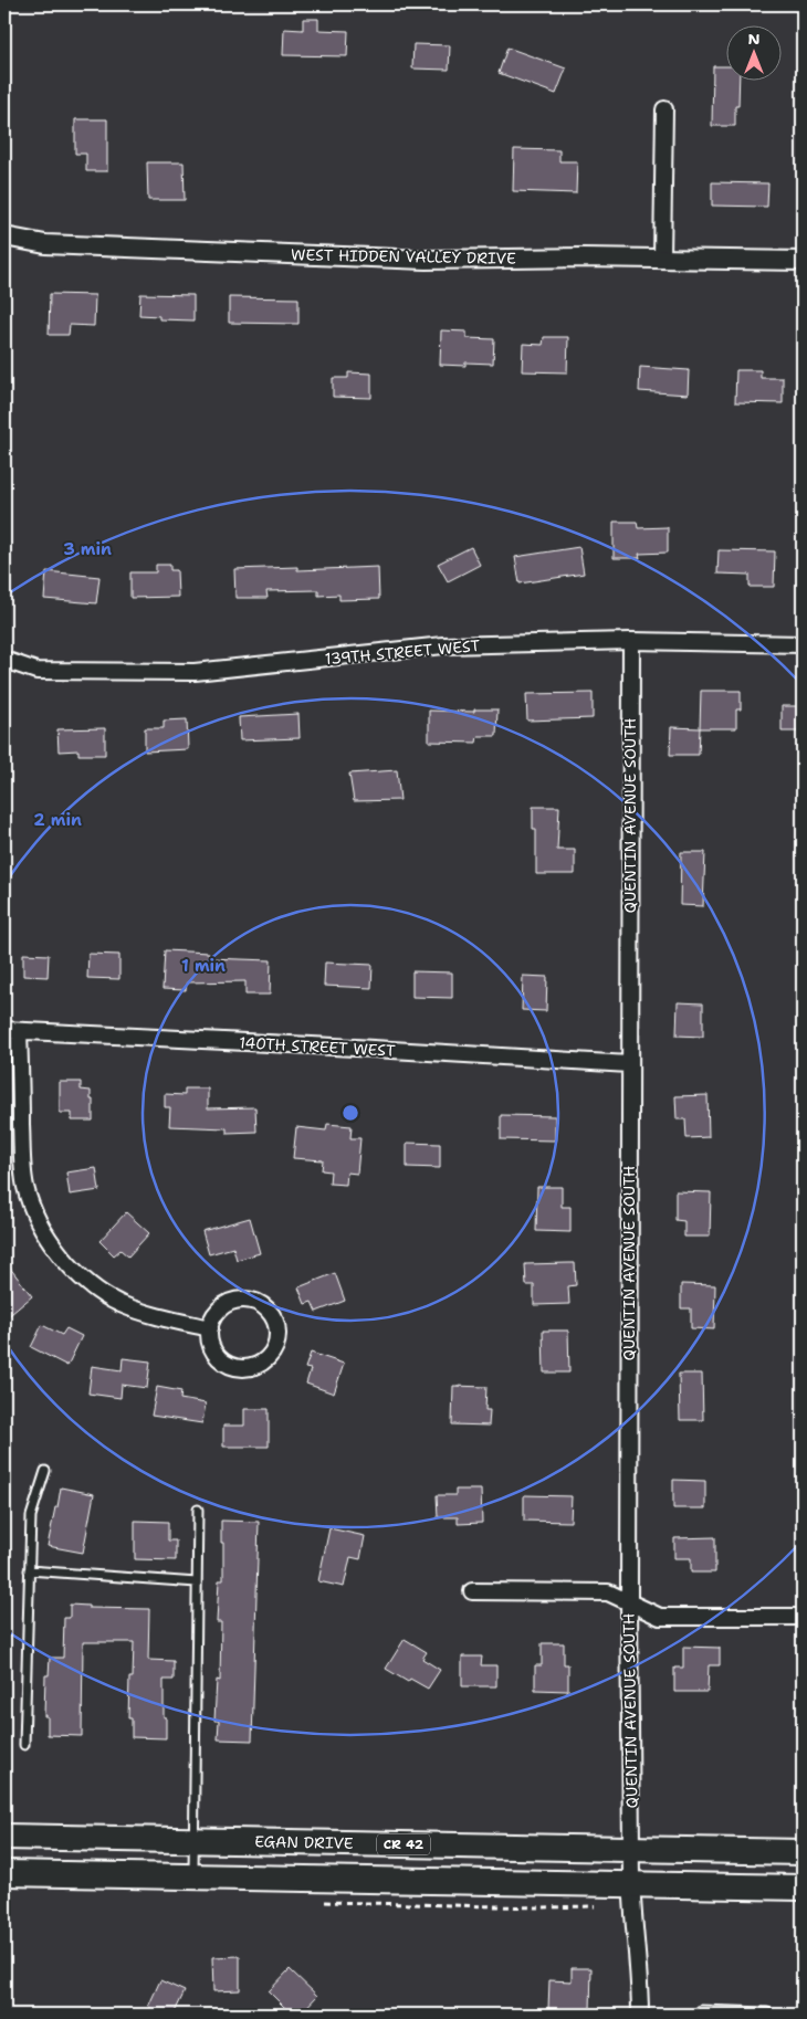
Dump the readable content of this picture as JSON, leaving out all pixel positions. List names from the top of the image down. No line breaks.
{"streets":{"highway":["EGAN DRIVE","CR 42"],"street":["WEST HIDDEN VALLEY DRIVE","139TH STREET WEST","QUENTIN AVENUE SOUTH","140TH STREET WEST"]},"crossings":[["139TH STREET WEST","QUENTIN AVENUE SOUTH"],["QUENTIN AVENUE SOUTH","140TH STREET WEST"],["QUENTIN AVENUE SOUTH","EGAN DRIVE"]],"north":"top","rings":["3 min","2 min","1 min"]}
